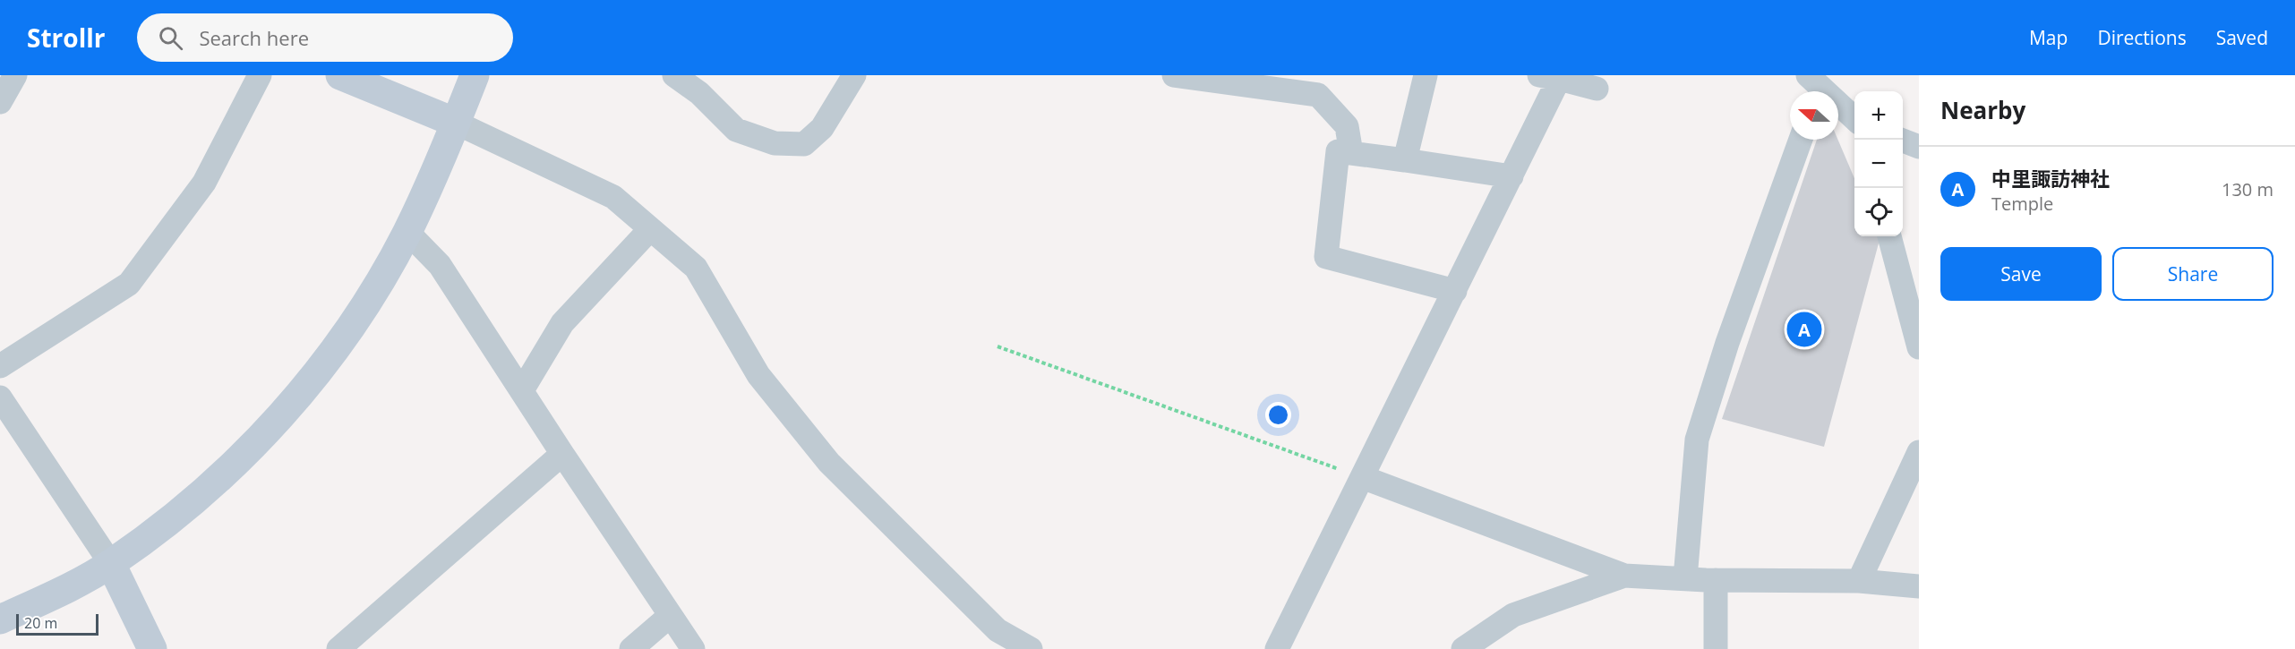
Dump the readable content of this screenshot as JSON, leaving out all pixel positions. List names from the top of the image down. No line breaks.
{"scale_bar":"20 m","north":"left","page":{"header":"Strollr","search":"Search here","nav":["Map","Directions","Saved"],"heading":"Nearby","map_buttons":["+","−"],"list":[{"mark":"A","name":"中里諏訪神社","note":"Temple","value":"130 m"}],"buttons":["Save","Share"],"pins":"A","scale":"20 m"}}
